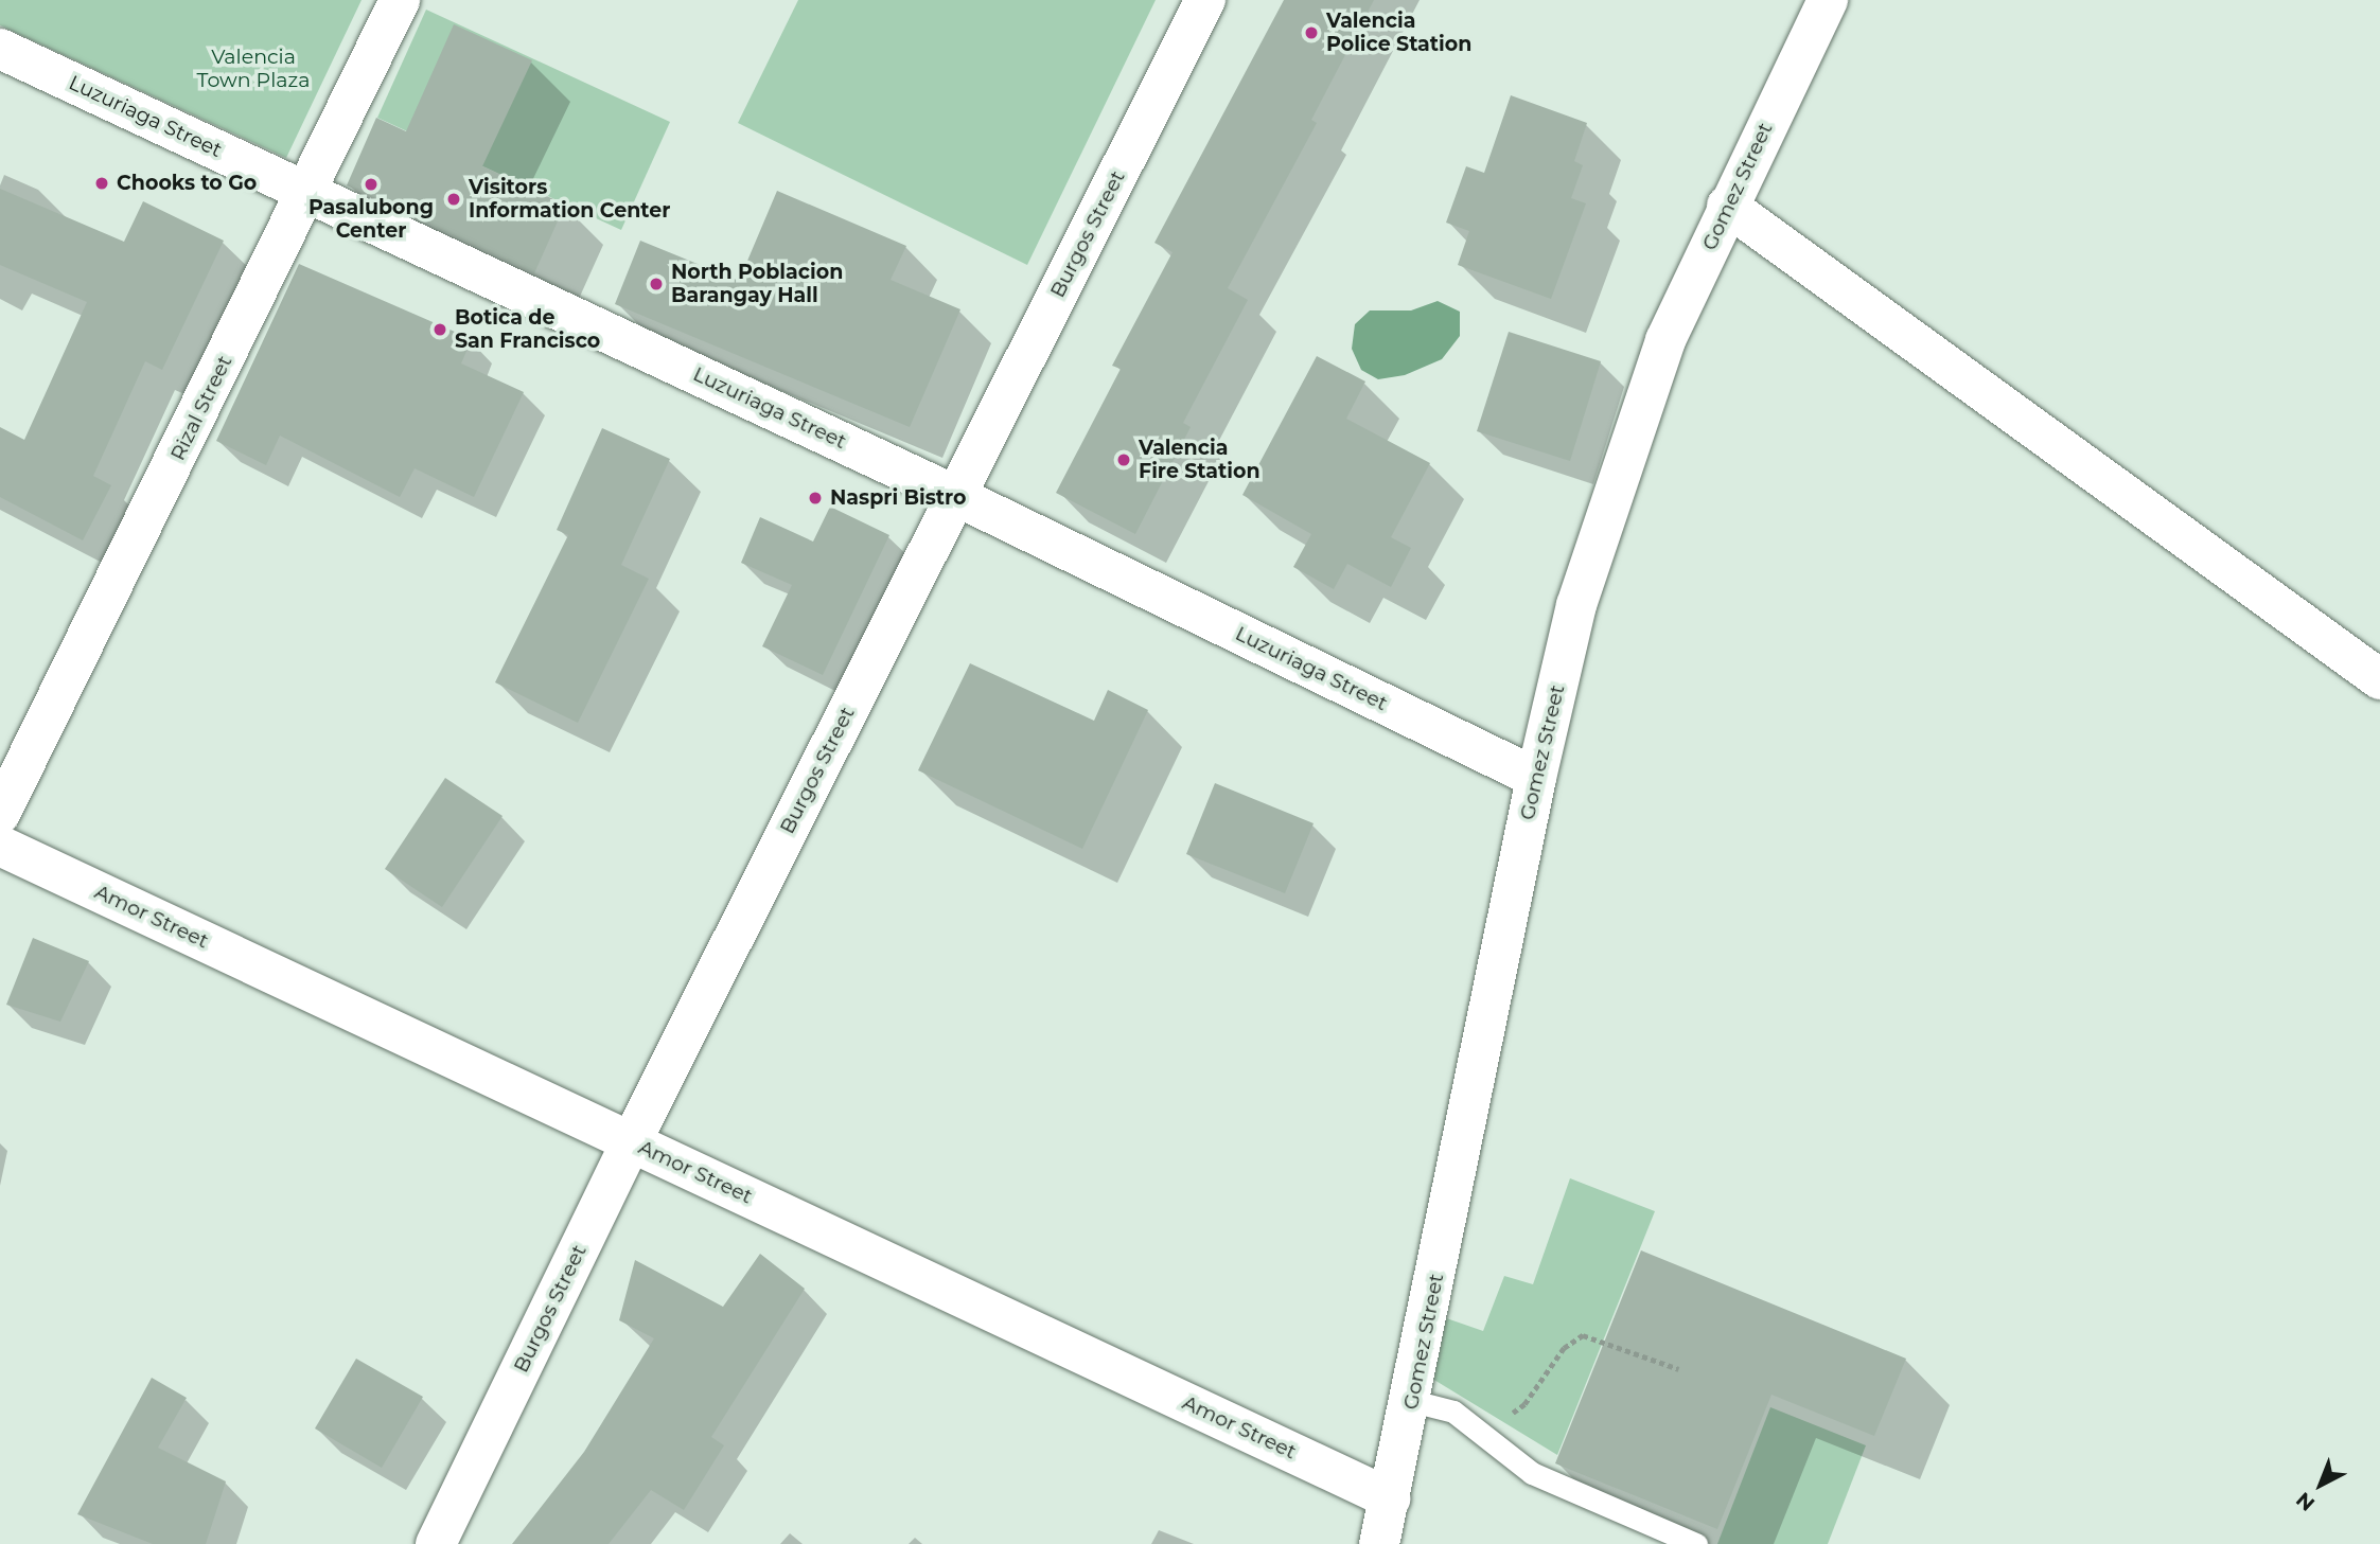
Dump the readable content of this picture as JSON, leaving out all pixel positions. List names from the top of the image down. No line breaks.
{"streets":{"street":["Luzuriaga Street","Gomez Street","Burgos Street","Rizal Street","Amor Street"]},"crossings":[["Luzuriaga Street","Gomez Street"],["Luzuriaga Street","Burgos Street"],["Luzuriaga Street","Rizal Street"],["Gomez Street","Amor Street"],["Burgos Street","Amor Street"]],"parks":["Valencia Town Plaza"],"places":["Valencia Police Station","Chooks to Go","Pasalubong Center","Visitors Information Center","North Poblacion Barangay Hall","Botica de San Francisco","Valencia Fire Station","Naspri Bistro"],"north":"bottom left"}
